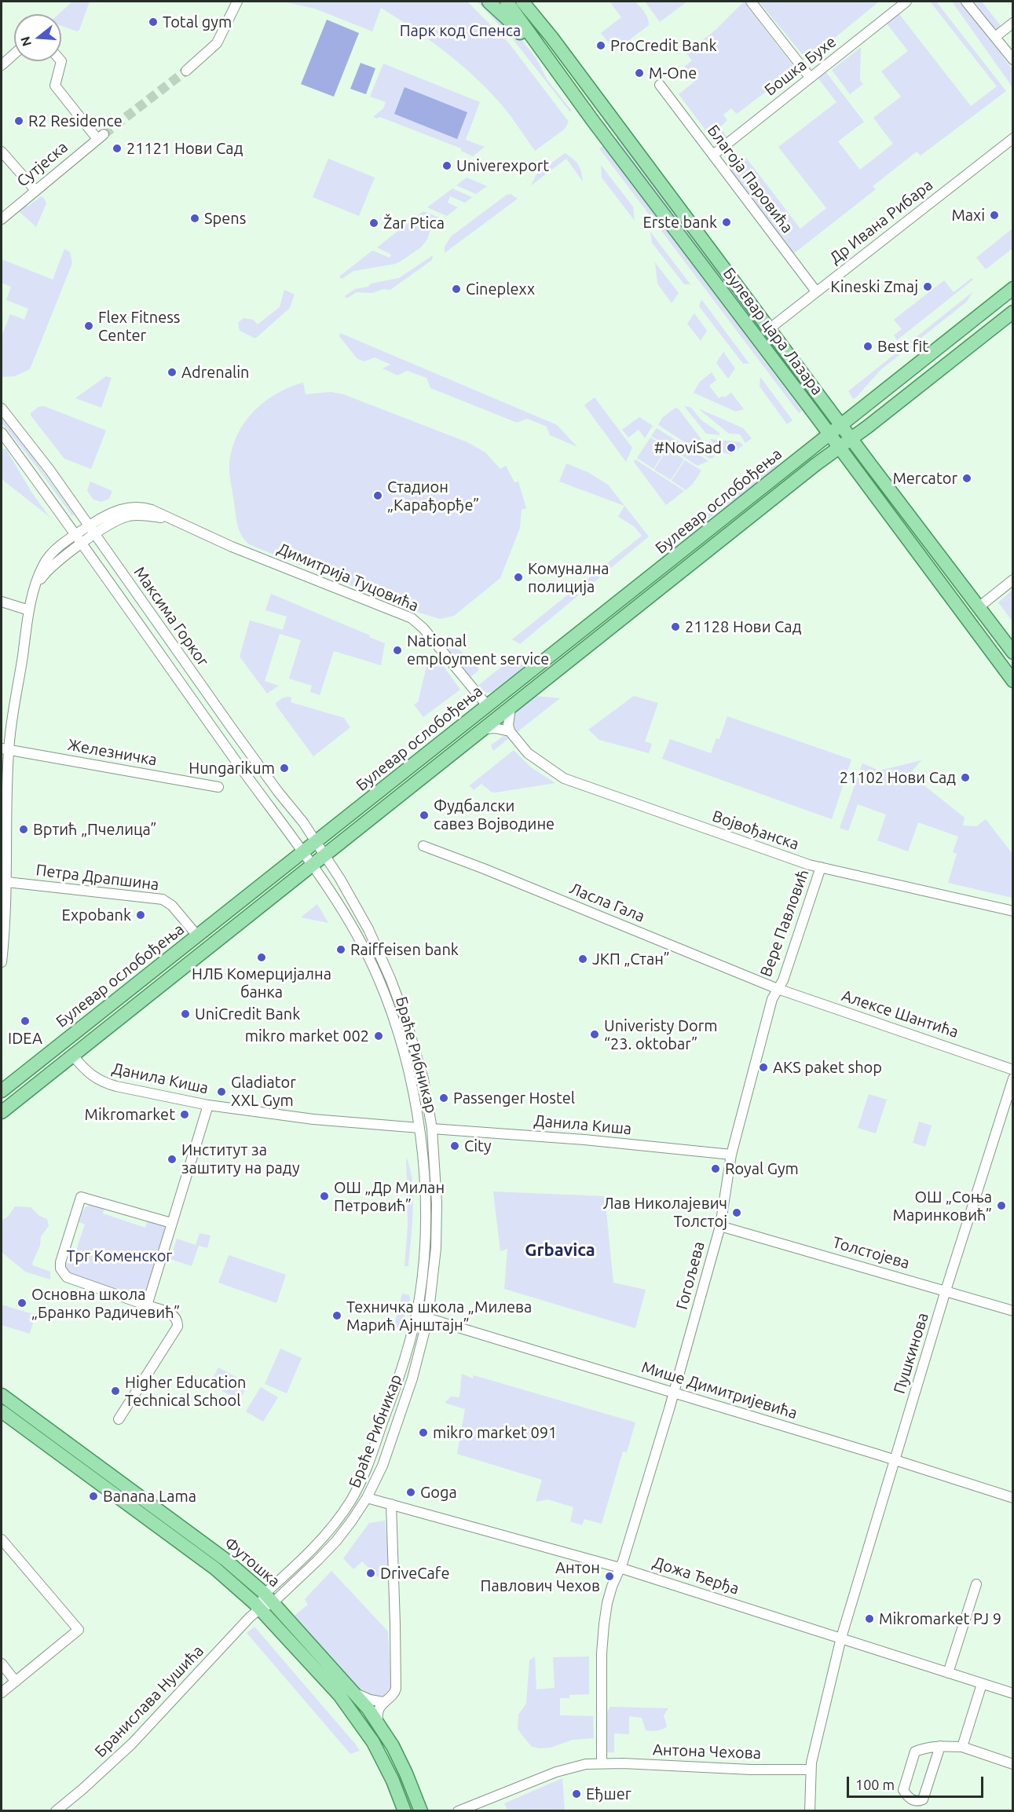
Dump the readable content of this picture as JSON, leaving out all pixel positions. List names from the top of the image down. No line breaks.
{"streets":{"main road":["Булевар цара Лазара","Булевар ослобођења","Футошка"],"street":["Бошка Бухе","Сутјеска","Благоја Паровића","Др Ивана Рибара","Димитрија Туцовића","Максима Горког","Железничка","Војвођанска","Петра Драпшина","Ласла Гала","Вере Павловић","Алексе Шантића","Браће Рибникар","Данила Киша","Толстојева","Гогољева","Пушкинова","Мише Димитријевића","Дожа Ђерђа","Бранислава Нушића","Антона Чехова"]},"crossings":[["Бошка Бухе","Благоја Паровића"],["Благоја Паровића","Др Ивана Рибара"],["Др Ивана Рибара","Булевар цара Лазара"],["Булевар цара Лазара","Булевар ослобођења"],["Булевар ослобођења","Димитрија Туцовића"],["Булевар ослобођења","Максима Горког"],["Булевар ослобођења","Петра Драпшина"],["Булевар ослобођења","Браће Рибникар"],["Булевар ослобођења","Данила Киша"],["Димитрија Туцовића","Максима Горког"],["Димитрија Туцовића","Железничка"],["Димитрија Туцовића","Петра Драпшина"],["Максима Горког","Браће Рибникар"],["Војвођанска","Вере Павловић"],["Ласла Гала","Вере Павловић"],["Ласла Гала","Алексе Шантића"],["Ласла Гала","Гогољева"],["Вере Павловић","Алексе Шантића"],["Вере Павловић","Гогољева"],["Алексе Шантића","Гогољева"],["Браће Рибникар","Данила Киша"],["Браће Рибникар","Мише Димитријевића"],["Браће Рибникар","Футошка"],["Браће Рибникар","Дожа Ђерђа"],["Браће Рибникар","Бранислава Нушића"],["Данила Киша","Гогољева"],["Толстојева","Гогољева"],["Толстојева","Пушкинова"],["Гогољева","Мише Димитријевића"],["Гогољева","Дожа Ђерђа"],["Пушкинова","Мише Димитријевића"],["Пушкинова","Дожа Ђерђа"],["Футошка","Бранислава Нушића"]],"districts":["Grbavica"],"parks":["Парк код Спенса","Трг Коменског"],"places":["Total gym","ProCredit Bank","M-One","R2 Residence","21121 Нови Сад","Univerexport","Maxi","Spens","Erste bank","Žar Ptica","Kineski Zmaj","Cineplexx","Flex Fitness Center","Best fit","Adrenalin","#NoviSad","Mercator","Стадион „Карађорђе”","Комунална полиција","21128 Нови Сад","National employment service","Hungarikum","21102 Нови Сад","Фудбалски савез Војводине","Вртић „Пчелица”","Expobank","Raiffeisen bank","НЛБ Комерцијална банка","ЈКП „Стан”","UniCredit Bank","IDEA","Univeristy Dorm “23. oktobar”","mikro market 002","AKS paket shop","Gladiator XXL Gym","Passenger Hostel","Mikromarket","City","Институт за заштиту на раду","Royal Gym","ОШ „Др Милан Петровић”","ОШ „Соња Маринковић”","Лав Николајевич Толстој","Основна школа „Бранко Радичевић”","Техничка школа „Милева Марић Ајнштајн”","Higher Education Technical School","mikro market 091","Goga","Banana Lama","DriveCafe","Антон Павлович Чехов","Mikromarket PJ 9","Еђшег"],"scale_bar":"100 m","north":"left"}
